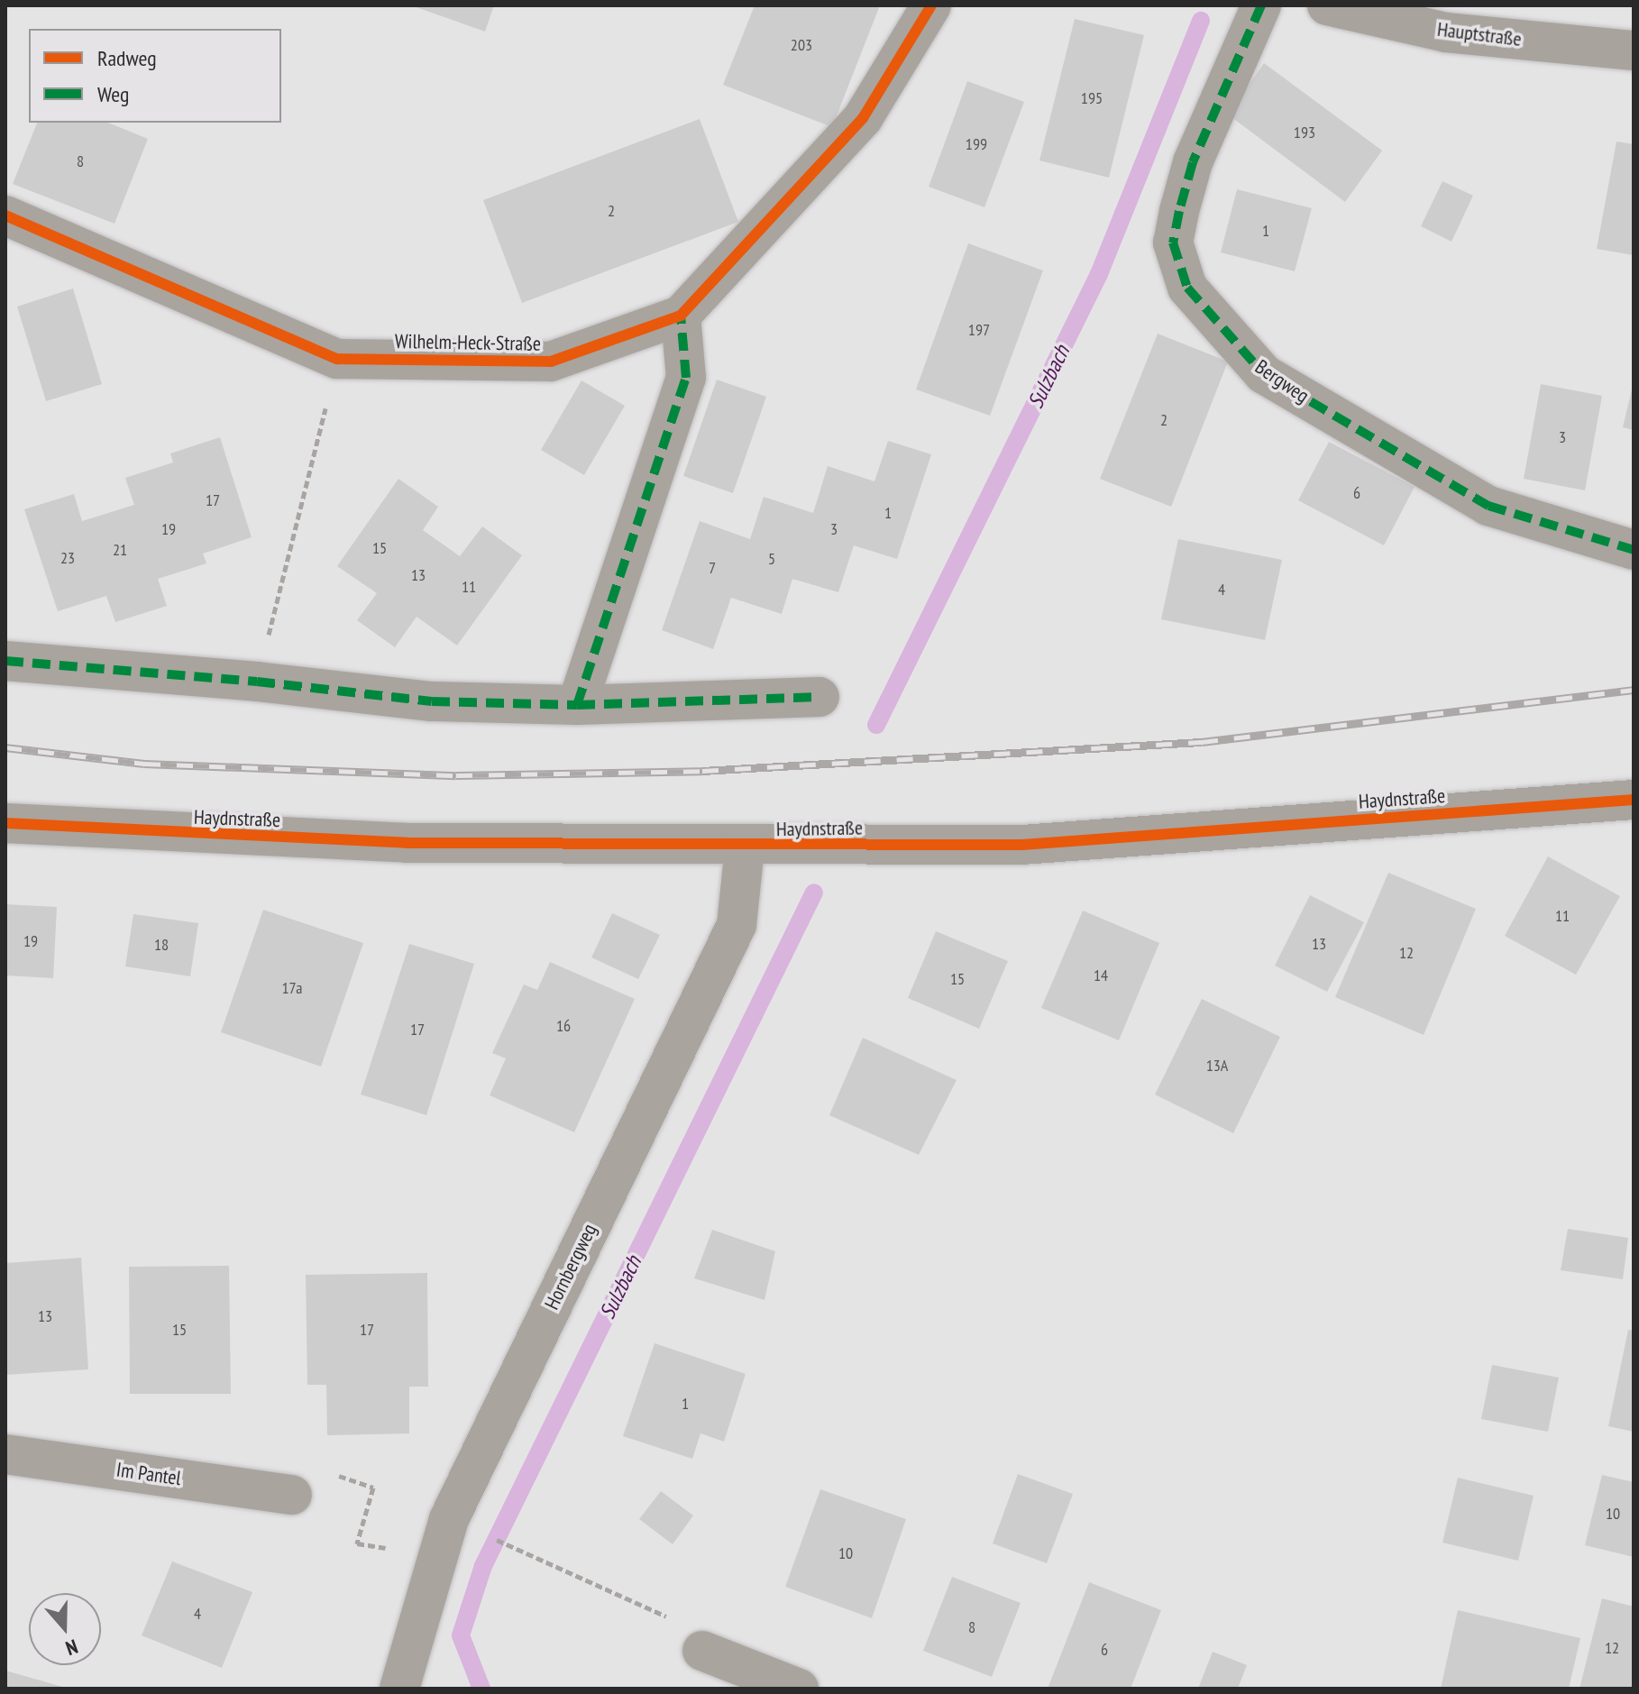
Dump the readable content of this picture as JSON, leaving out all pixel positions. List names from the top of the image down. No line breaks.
{"streets":{"street":["Hauptstraße","Wilhelm-Heck-Straße","Bergweg","Haydnstraße","Hornbergweg","Im Pantel"]},"crossings":[["Haydnstraße","Hornbergweg"]],"water":["Sulzbach"],"house_numbers":["203","195","193","199","8","2","1","197","2","3","6","17","1","19","3","15","21","23","5","7","13","11","4","11","19","13","18","12","14","15","17a","16","17","13A","13","15","17","1","10","10","4","8","12","6"],"legend":["Radweg","Weg"],"north":"bottom"}
